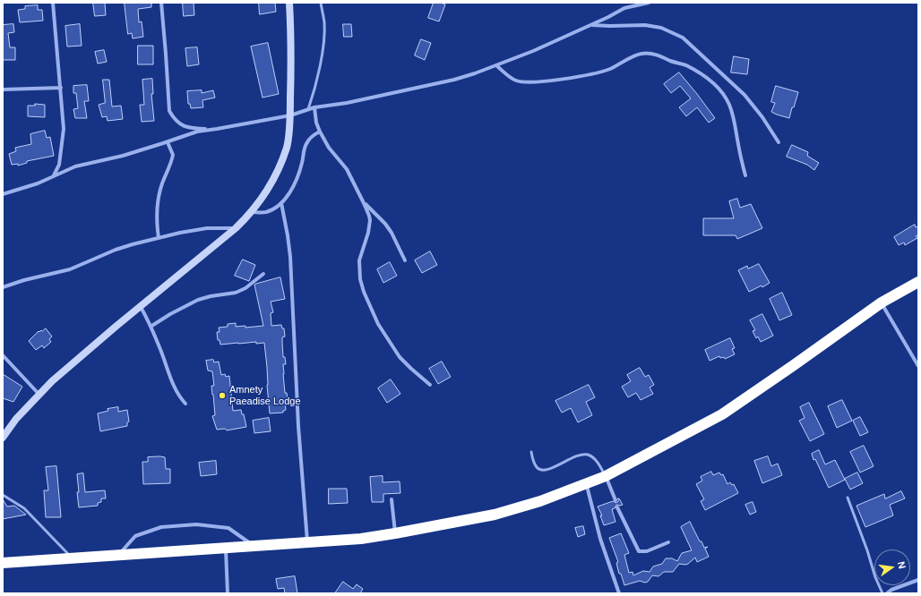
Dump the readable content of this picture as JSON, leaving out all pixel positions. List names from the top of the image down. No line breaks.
{"places":["Amnety Paeadise Lodge"],"north":"right"}
